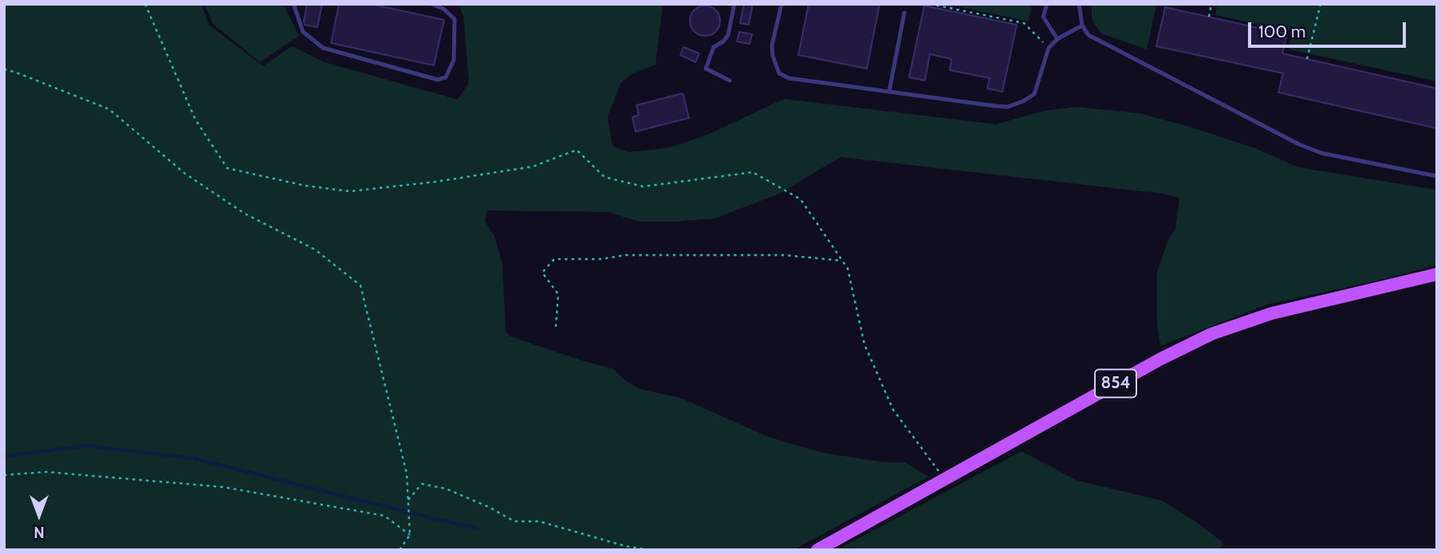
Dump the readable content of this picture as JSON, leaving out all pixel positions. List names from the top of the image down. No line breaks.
{"streets":{"main road":["854"]},"scale_bar":"100 m","north":"bottom"}
